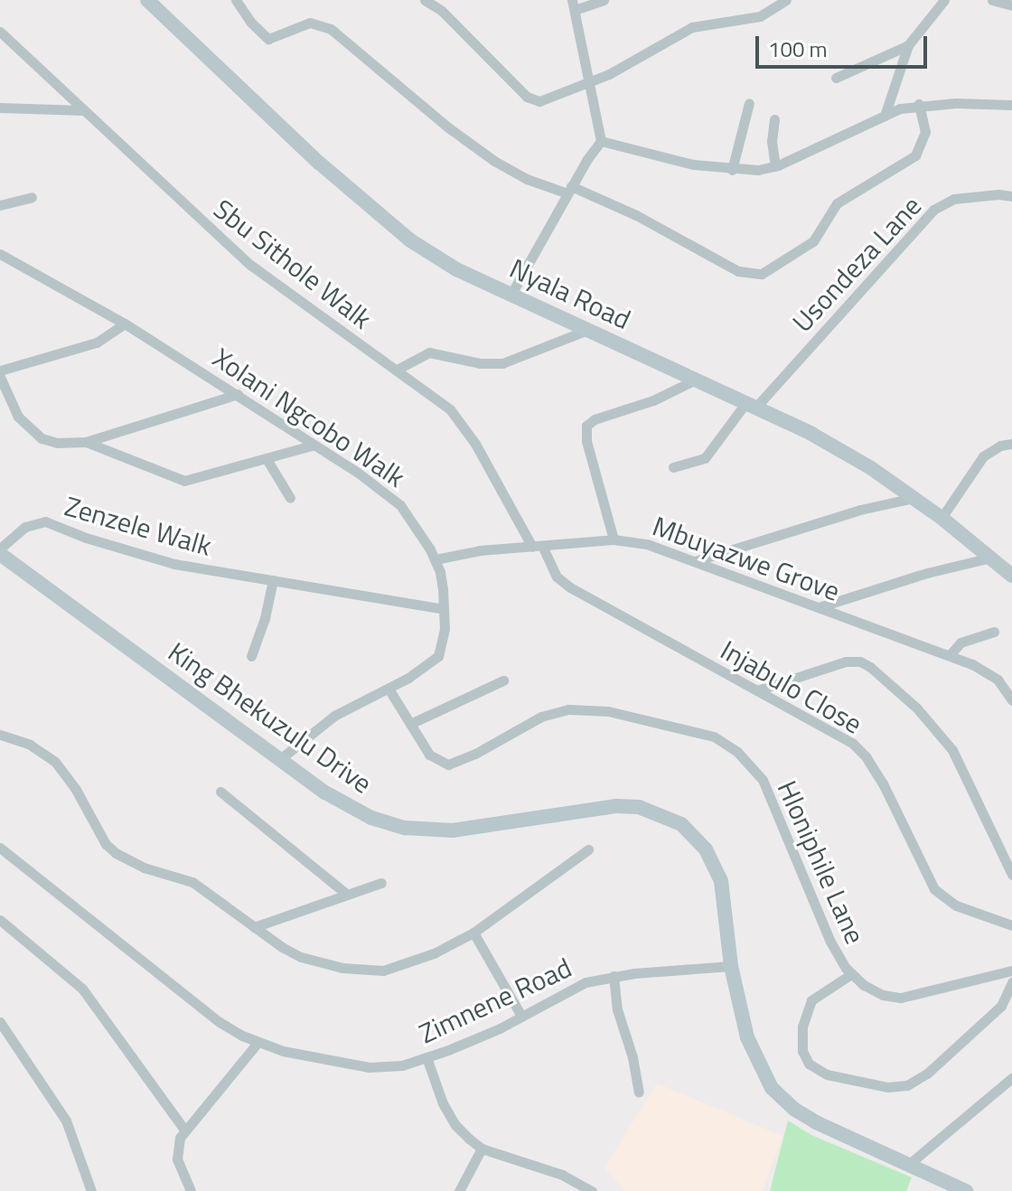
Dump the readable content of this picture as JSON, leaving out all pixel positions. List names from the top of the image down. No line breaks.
{"streets":{"street":["Sbu Sithole Walk","Usondeza Lane","Nyala Road","Xolani Ngcobo Walk","Zenzele Walk","Mbuyazwe Grove","Injabulo Close","King Bhekuzulu Drive","Hloniphile Lane","Zimnene Road"]},"crossings":[["Sbu Sithole Walk","Mbuyazwe Grove"],["Sbu Sithole Walk","Injabulo Close"],["Usondeza Lane","Nyala Road"],["Xolani Ngcobo Walk","Zenzele Walk"],["Xolani Ngcobo Walk","Mbuyazwe Grove"],["Xolani Ngcobo Walk","King Bhekuzulu Drive"],["Xolani Ngcobo Walk","Hloniphile Lane"],["Mbuyazwe Grove","Injabulo Close"],["King Bhekuzulu Drive","Zimnene Road"]],"scale_bar":"100 m"}
